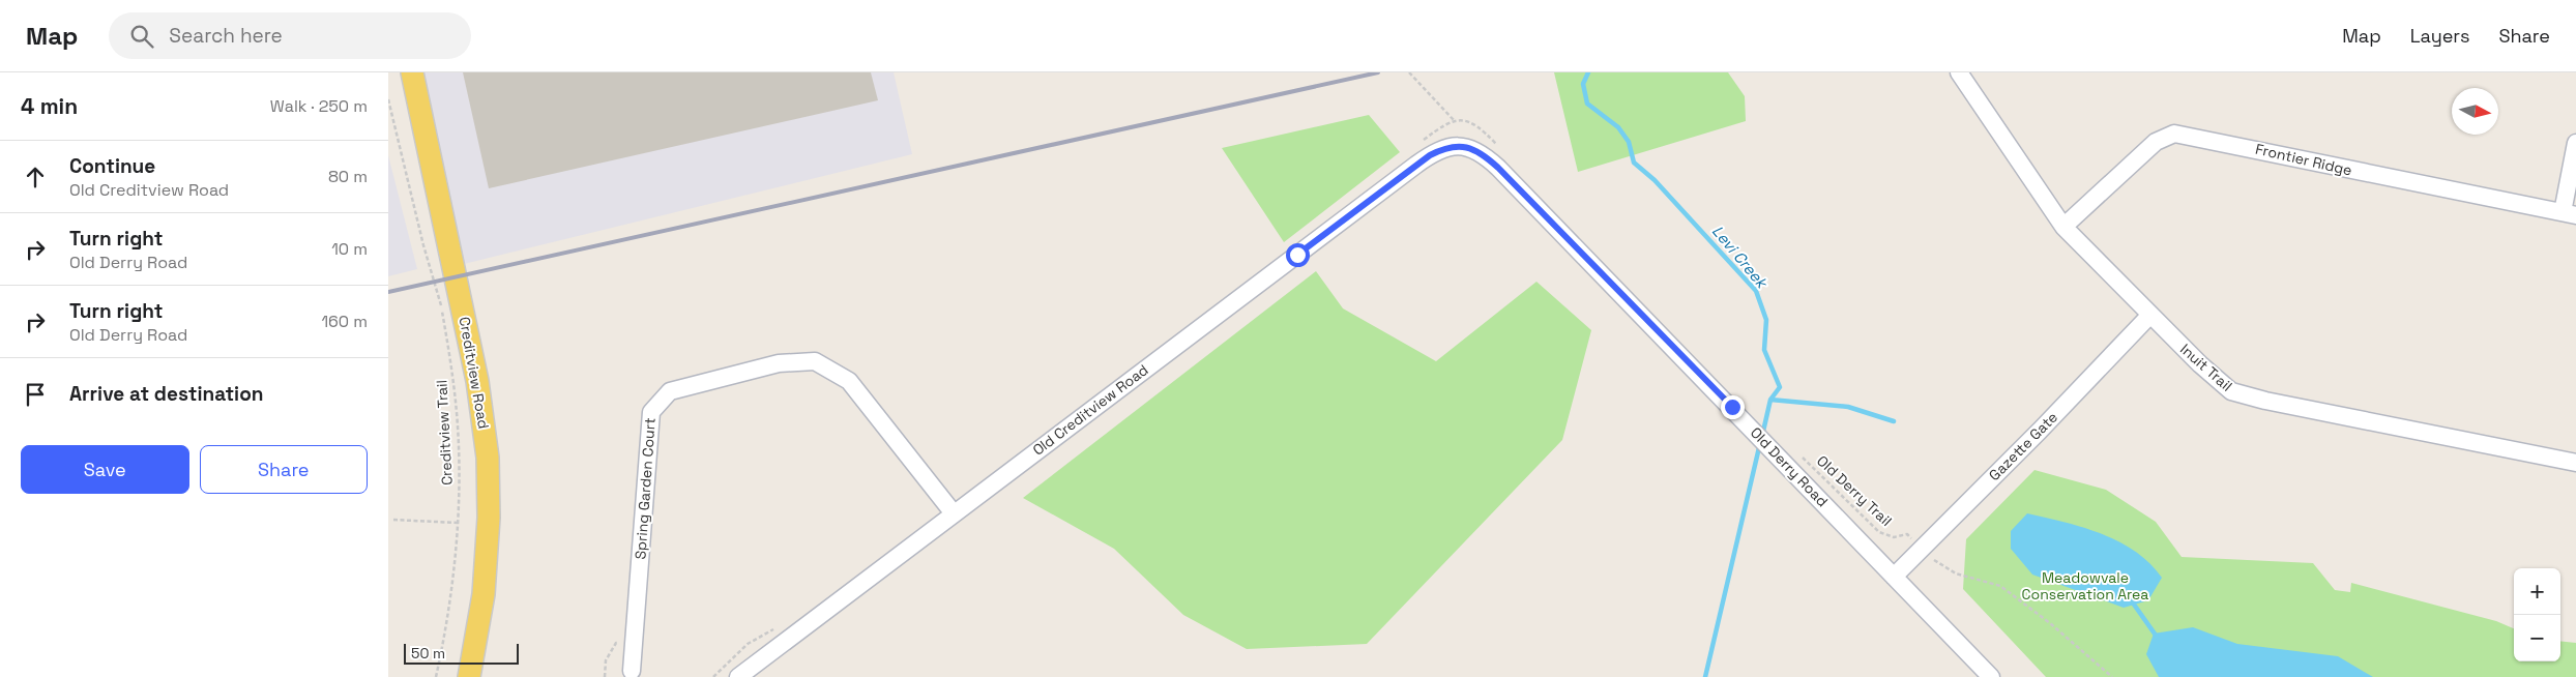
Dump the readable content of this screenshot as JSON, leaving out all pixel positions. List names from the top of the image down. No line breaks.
{"streets":{"main road":["Creditview Road"],"street":["Frontier Ridge","Inuit Trail","Old Creditview Road","Gazette Gate","Old Derry Road","Spring Garden Court"],"path":["Creditview Trail","Old Derry Trail"]},"crossings":[["Frontier Ridge","Inuit Trail"],["Inuit Trail","Gazette Gate"],["Old Creditview Road","Old Derry Road"],["Old Creditview Road","Spring Garden Court"],["Gazette Gate","Old Derry Road"],["Old Derry Road","Old Derry Trail"]],"water":["Levi Creek"],"parks":["Meadowvale Conservation Area"],"scale_bar":"50 m","north":"right","page":{"header":"Map","search":"Search here","nav":["Map","Layers","Share"],"heading":["4 min","Walk · 250 m"],"list":[["Continue","Old Creditview Road","80 m"],["Turn right","Old Derry Road","10 m"],["Turn right","Old Derry Road","160 m"],"Arrive at destination"],"buttons":["Save","Share"],"map_buttons":["+","−"],"scale":"50 m"}}
